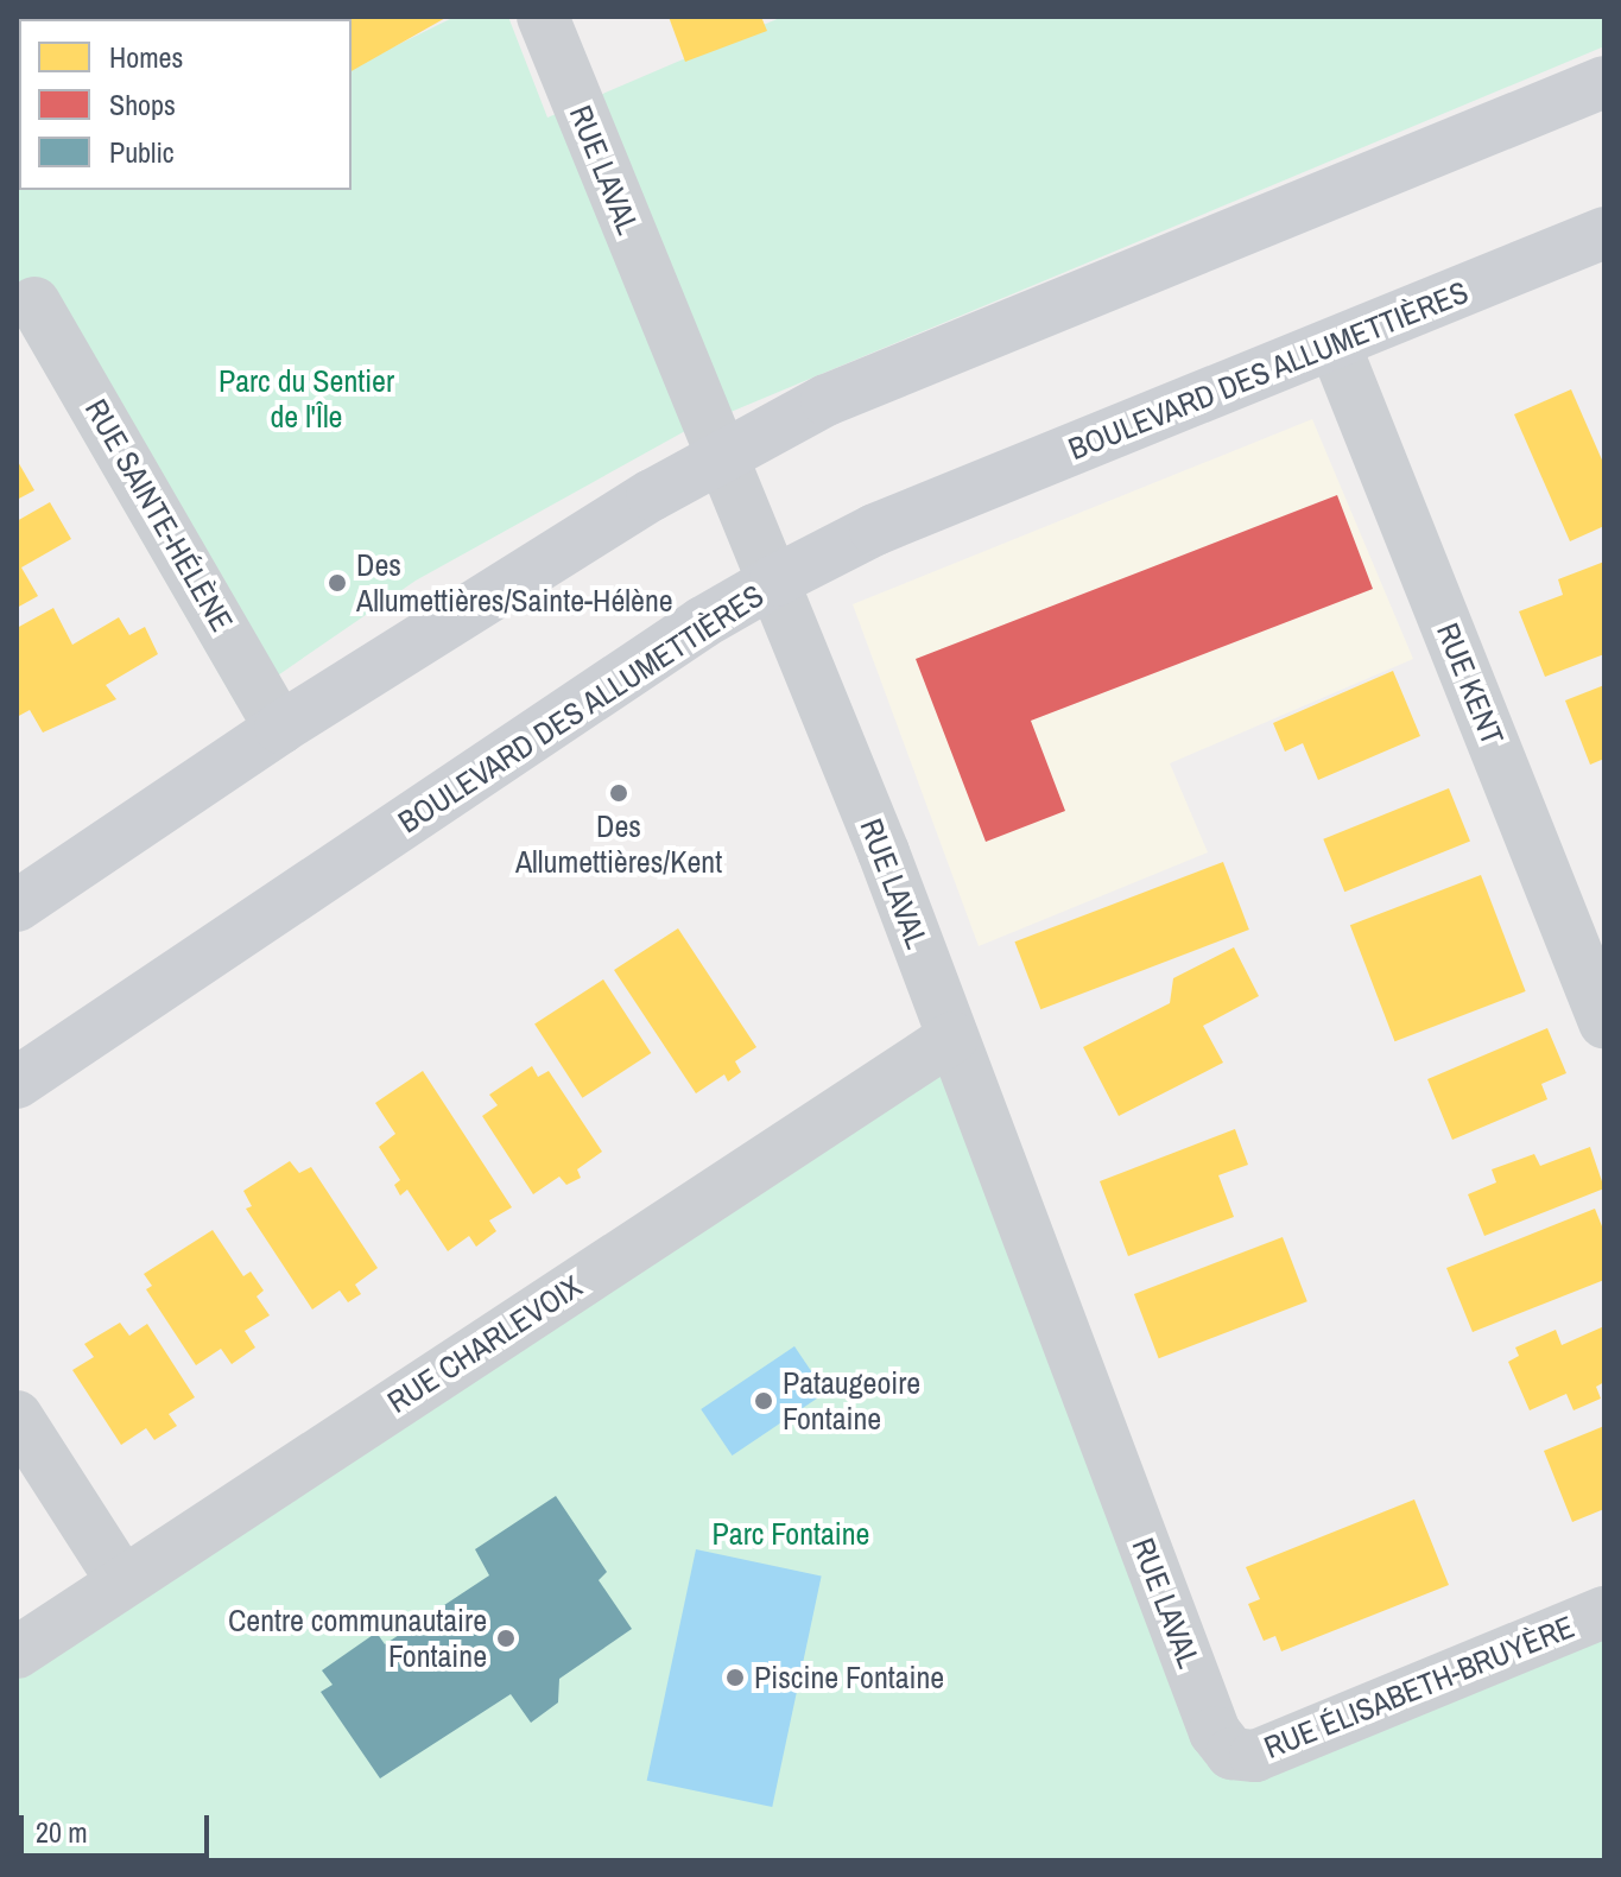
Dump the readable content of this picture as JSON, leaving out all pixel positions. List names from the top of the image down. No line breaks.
{"streets":{"main road":["BOULEVARD DES ALLUMETTIÈRES"],"street":["RUE LAVAL","RUE SAINTE-HÉLÈNE","RUE KENT","RUE CHARLEVOIX","RUE ÉLISABETH-BRUYÈRE"]},"crossings":[["RUE LAVAL","BOULEVARD DES ALLUMETTIÈRES"],["RUE LAVAL","RUE CHARLEVOIX"],["RUE LAVAL","RUE ÉLISABETH-BRUYÈRE"],["BOULEVARD DES ALLUMETTIÈRES","RUE KENT"]],"parks":["Parc du Sentier de l'Île","Parc Fontaine"],"places":["Des Allumettières/Sainte-Hélène","Des Allumettières/Kent","Pataugeoire Fontaine","Centre communautaire Fontaine","Piscine Fontaine"],"legend":["Homes","Shops","Public"],"scale_bar":"20 m"}
